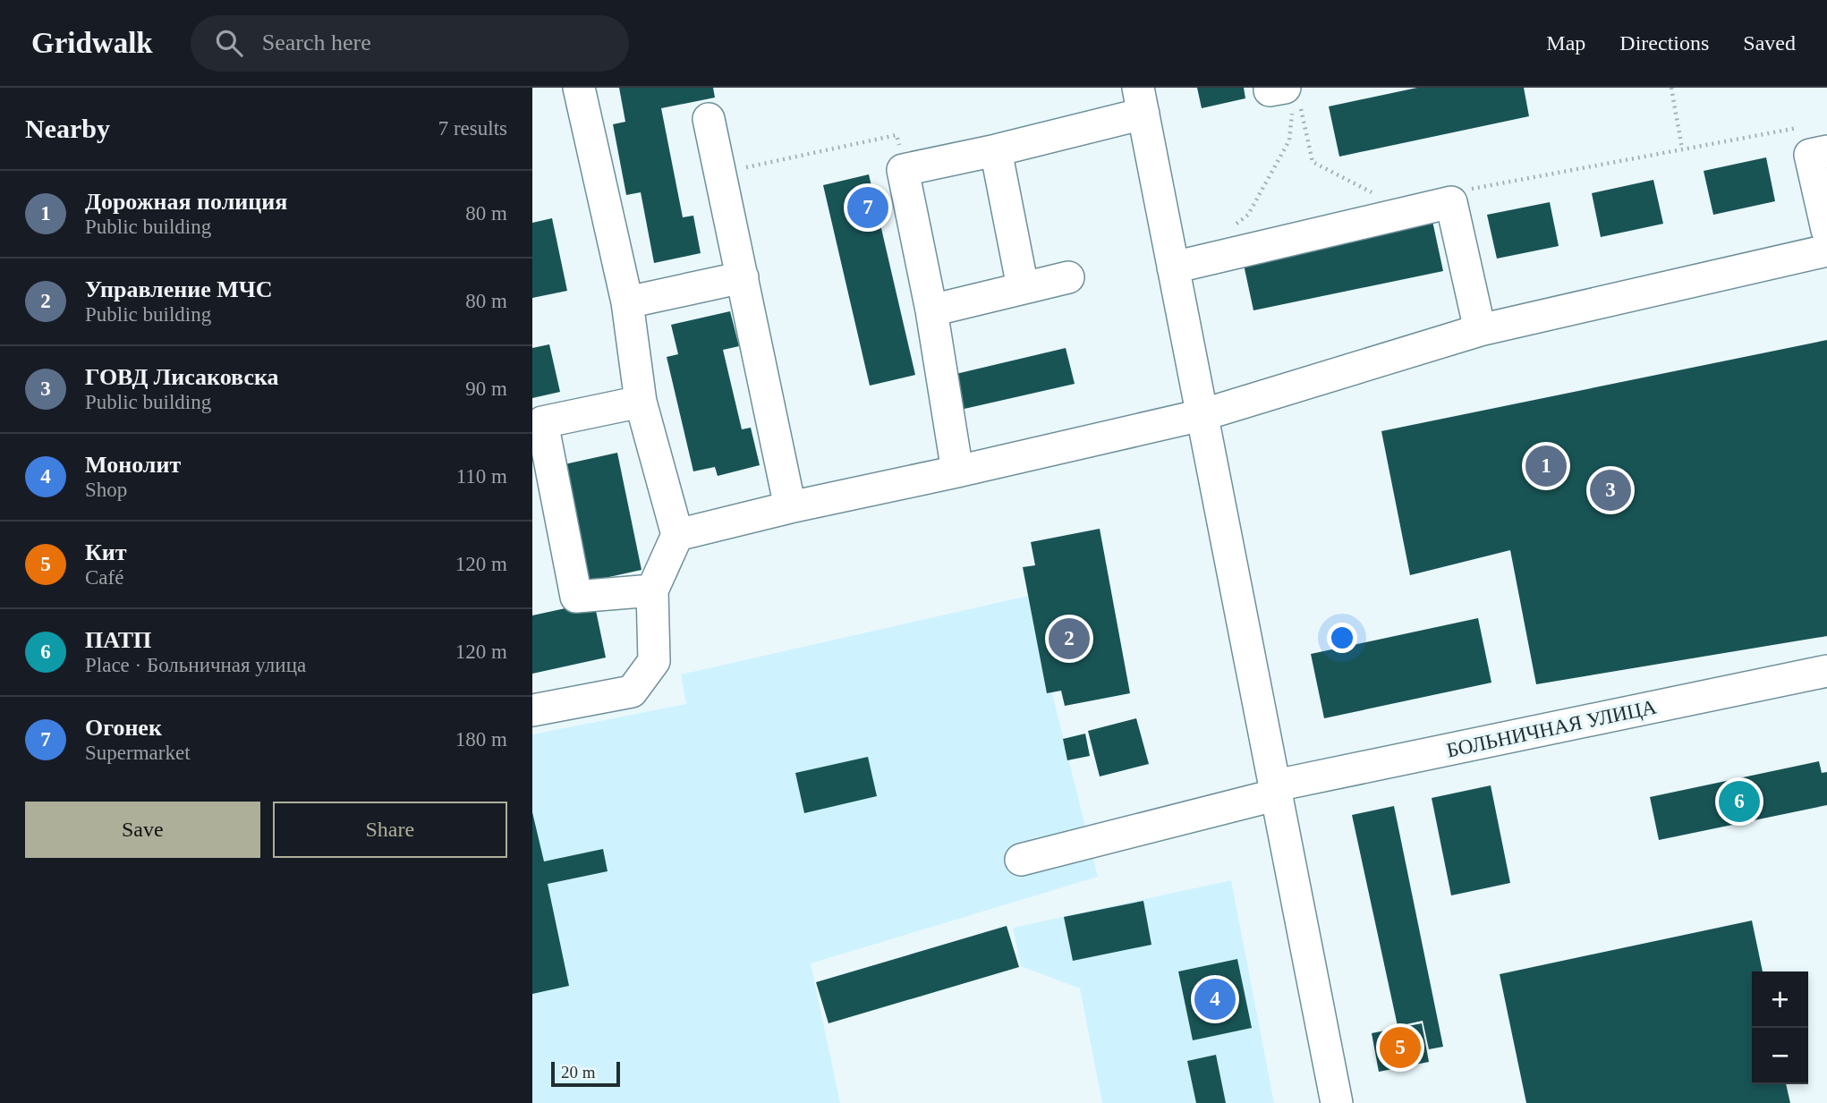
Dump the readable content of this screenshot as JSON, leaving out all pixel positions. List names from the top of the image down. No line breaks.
{"streets":{"street":["БОЛЬНИЧНАЯ УЛИЦА"]},"scale_bar":"20 m","page":{"header":"Gridwalk","search":"Search here","nav":["Map","Directions","Saved"],"heading":["Nearby","7 results"],"list":[{"mark":"1","name":"Дорожная полиция","note":"Public building","value":"80 m"},{"mark":"2","name":"Управление МЧС","note":"Public building","value":"80 m"},{"mark":"3","name":"ГОВД Лисаковска","note":"Public building","value":"90 m"},{"mark":"4","name":"Монолит","note":"Shop","value":"110 m"},{"mark":"5","name":"Кит","note":"Café","value":"120 m"},{"mark":"6","name":"ПАТП","note":"Place · Больничная улица","value":"120 m"},{"mark":"7","name":"Огонек","note":"Supermarket","value":"180 m"}],"pins":["7","1","3","2","6","4","5"],"buttons":["Save","Share"],"map_buttons":["+","−"],"scale":"20 m"}}
